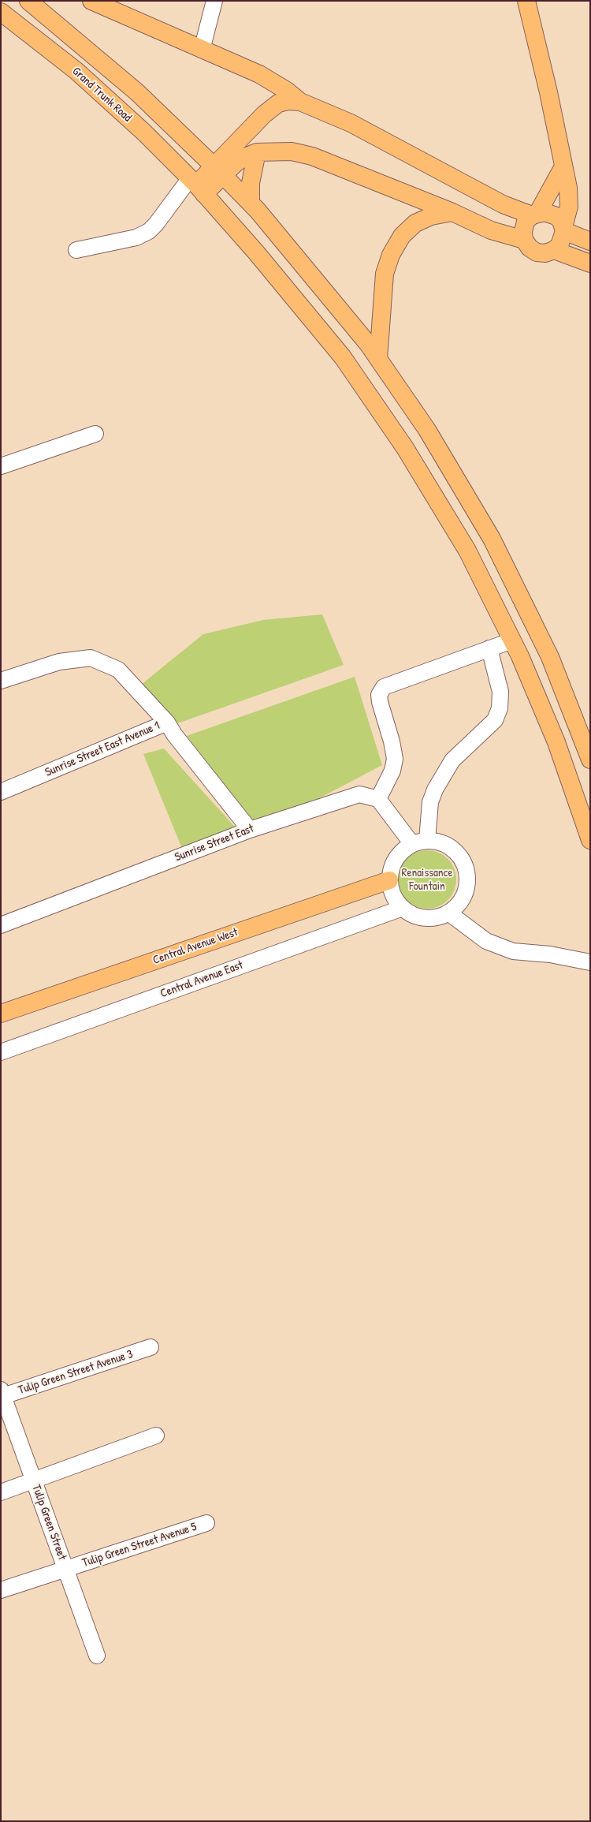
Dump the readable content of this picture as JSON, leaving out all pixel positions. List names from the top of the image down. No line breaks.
{"streets":{"main road":["Grand Trunk Road","Central Avenue West"],"street":["Sunrise Street East Avenue 1","Sunrise Street East","Central Avenue East","Tulip Green Street Avenue 3","Tulip Green Street","Tulip Green Street Avenue 5"]},"crossings":[["Sunrise Street East Avenue 1","Sunrise Street East"],["Central Avenue West","Central Avenue East"],["Tulip Green Street Avenue 3","Tulip Green Street"],["Tulip Green Street","Tulip Green Street Avenue 5"]],"parks":["Renaissance Fountain"]}
